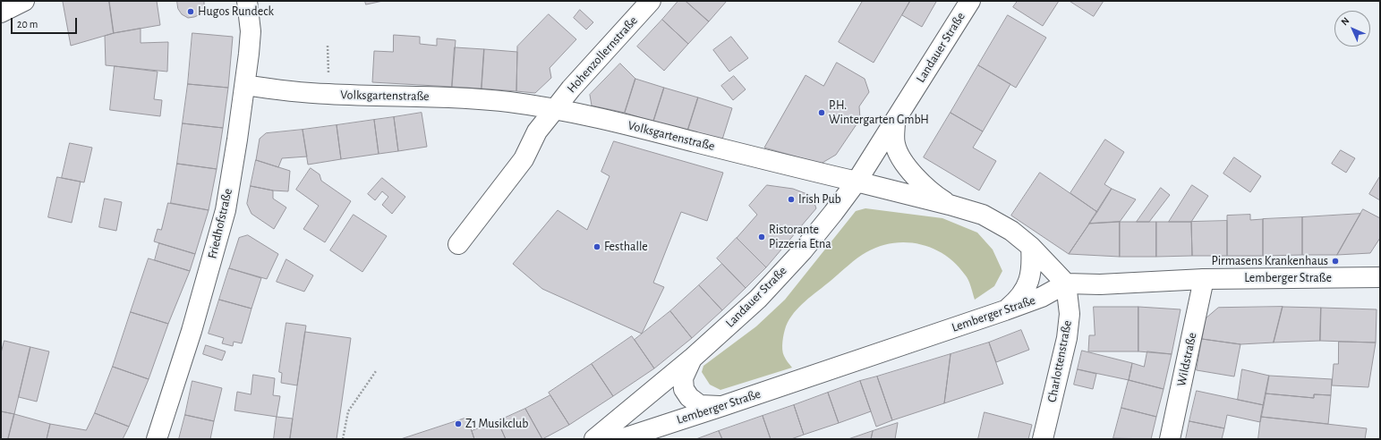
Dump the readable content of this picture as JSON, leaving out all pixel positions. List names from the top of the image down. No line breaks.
{"streets":{"main road":["Landauer Straße","Hohenzollernstraße","Volksgartenstraße","Friedhofstraße","Lemberger Straße","Wildstraße","Charlottenstraße"]},"crossings":[["Landauer Straße","Volksgartenstraße"],["Hohenzollernstraße","Volksgartenstraße"],["Volksgartenstraße","Friedhofstraße"],["Volksgartenstraße","Lemberger Straße"],["Volksgartenstraße","Charlottenstraße"],["Lemberger Straße","Wildstraße"],["Lemberger Straße","Charlottenstraße"]],"places":["Hugos Rundeck","P.H. Wintergarten GmbH","Irish Pub","Ristorante Pizzeria Etna","Festhalle","Pirmasens Krankenhaus","Z1 Musikclub"],"scale_bar":"20 m","north":"top left"}
